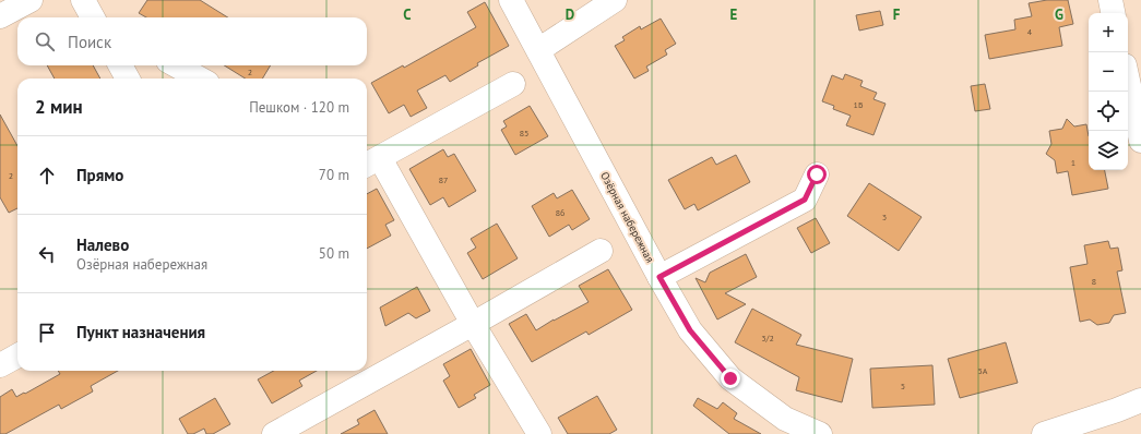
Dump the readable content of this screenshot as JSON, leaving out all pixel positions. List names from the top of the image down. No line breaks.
{"streets":{"street":["Озёрная набережная"]},"house_numbers":["4","2","1Б","85","1","2","87","86","3","8","3/2","5А","5"],"page":{"map_buttons":["+","−"],"search":"Поиск","heading":["2 мин","Пешком · 120 m"],"list":[["Прямо","70 m"],["Налево","Озёрная набережная","50 m"],"Пункт назначения"]},"grid":{"columns":["C","D","E","F","G"]}}
